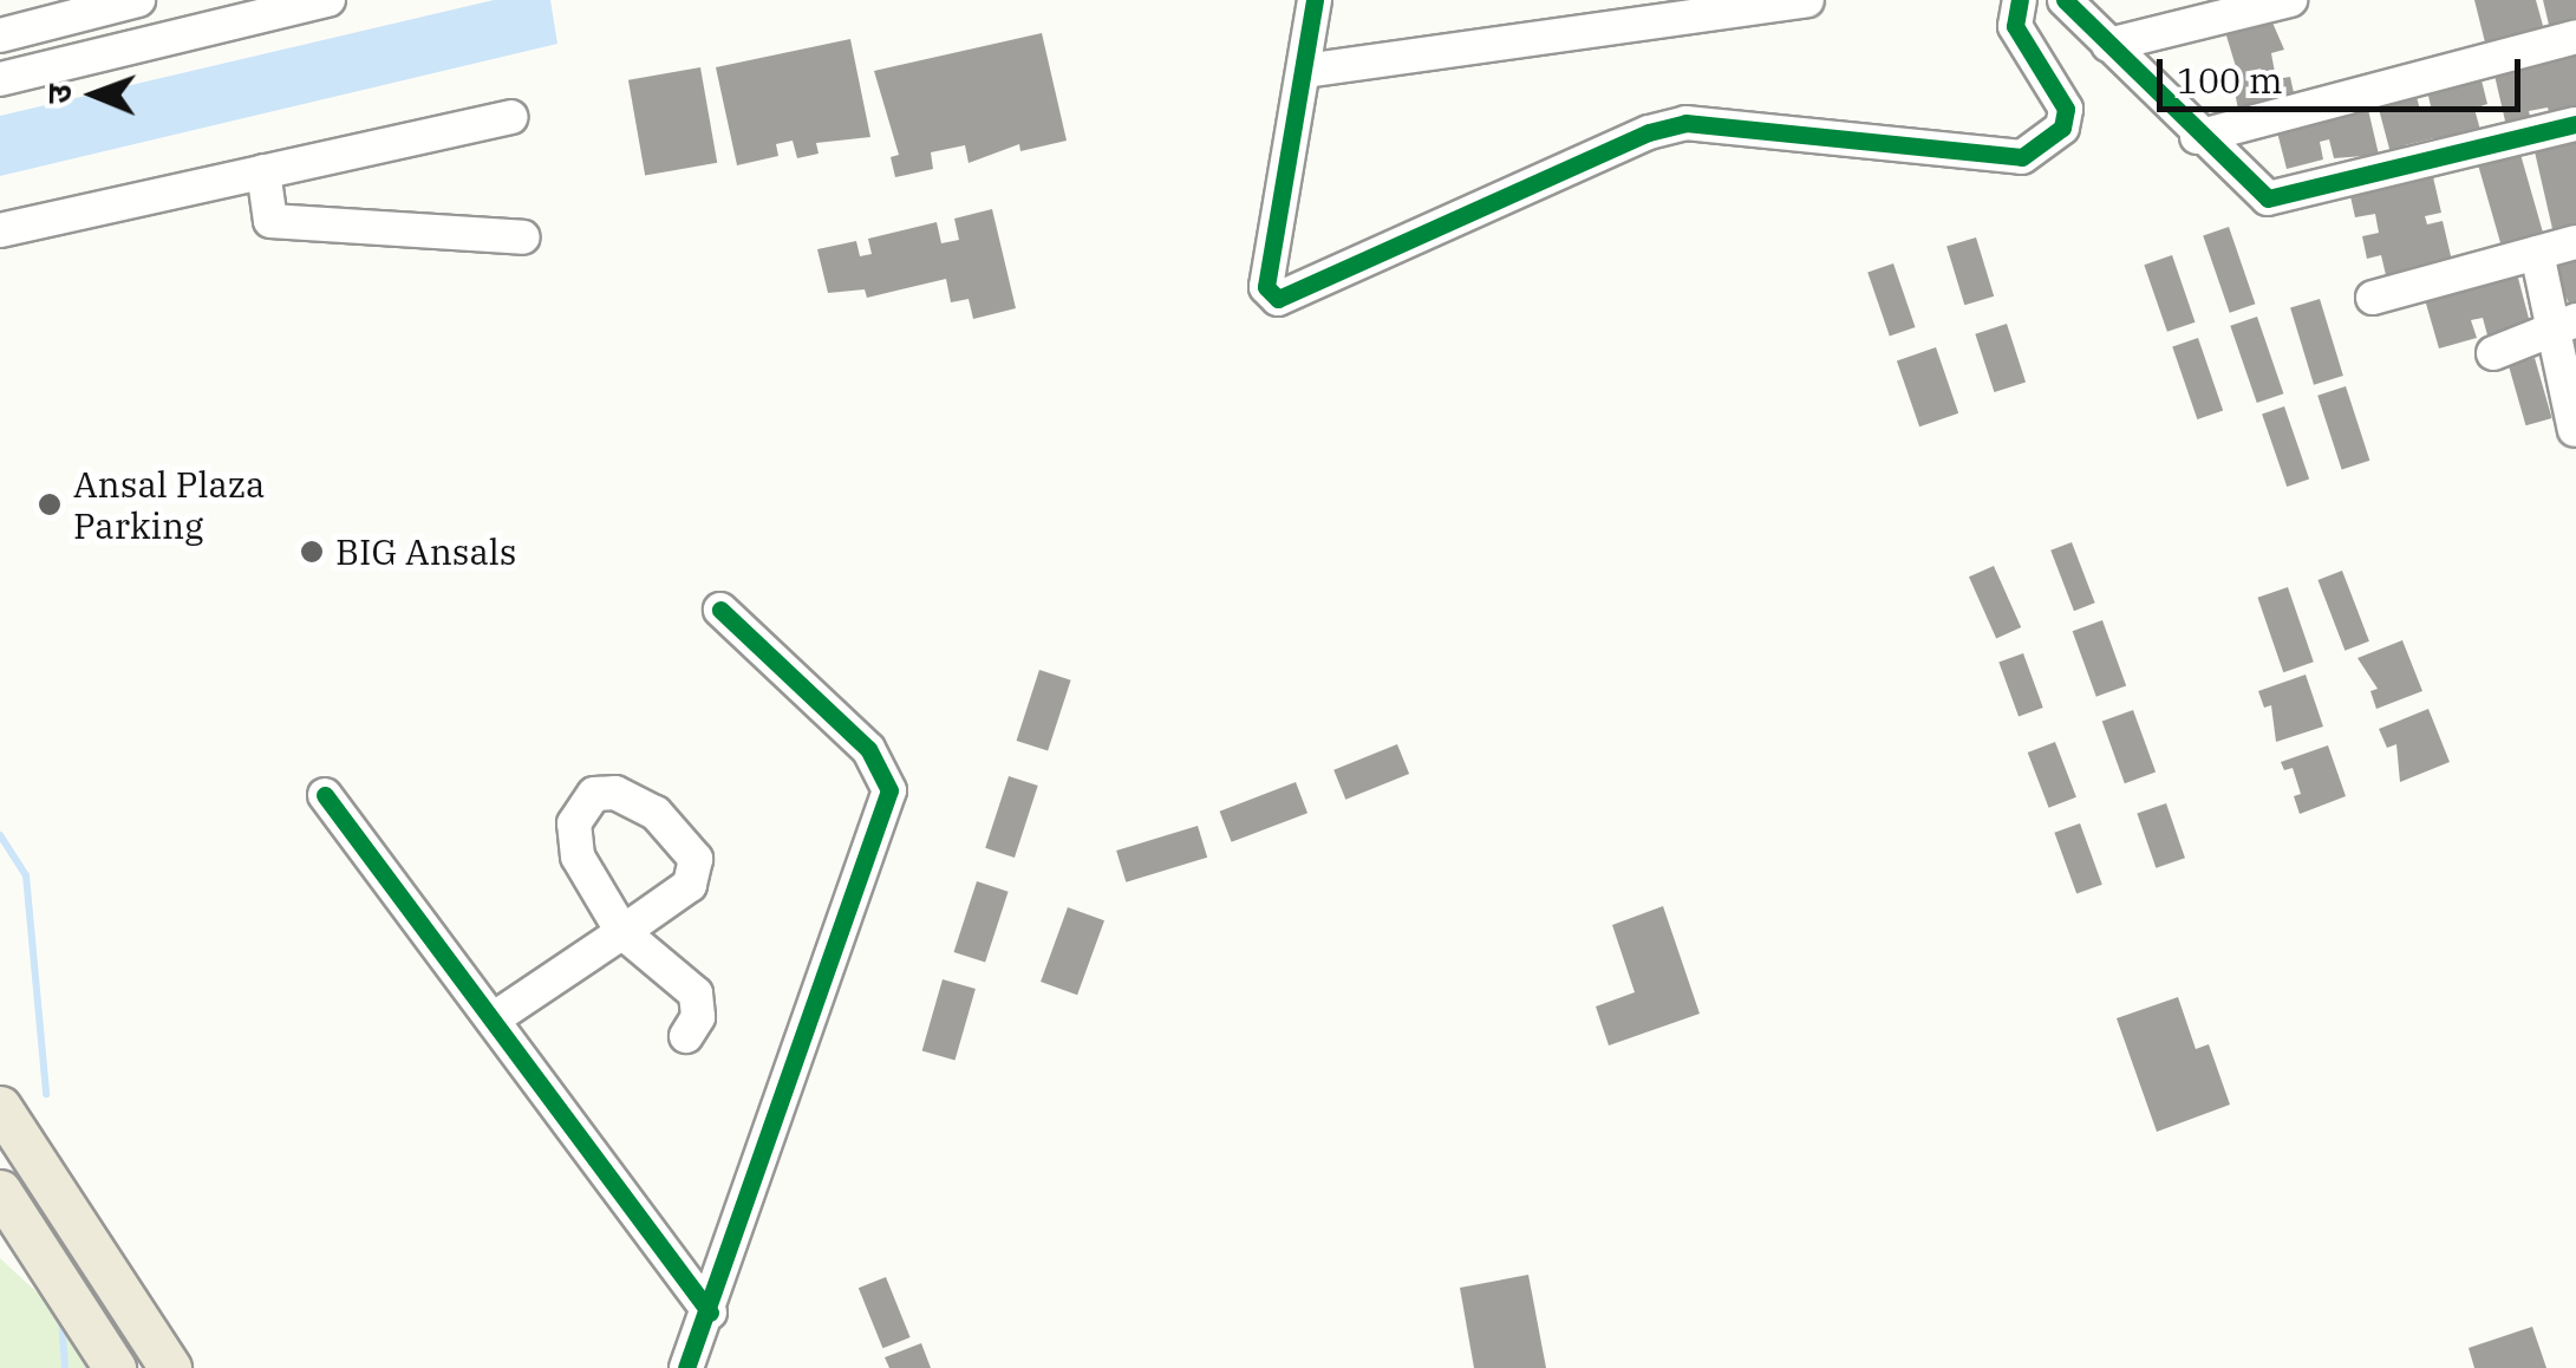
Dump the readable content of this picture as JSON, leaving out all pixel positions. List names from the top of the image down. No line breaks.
{"places":["Ansal Plaza Parking","BIG Ansals"],"scale_bar":"100 m","north":"left"}
